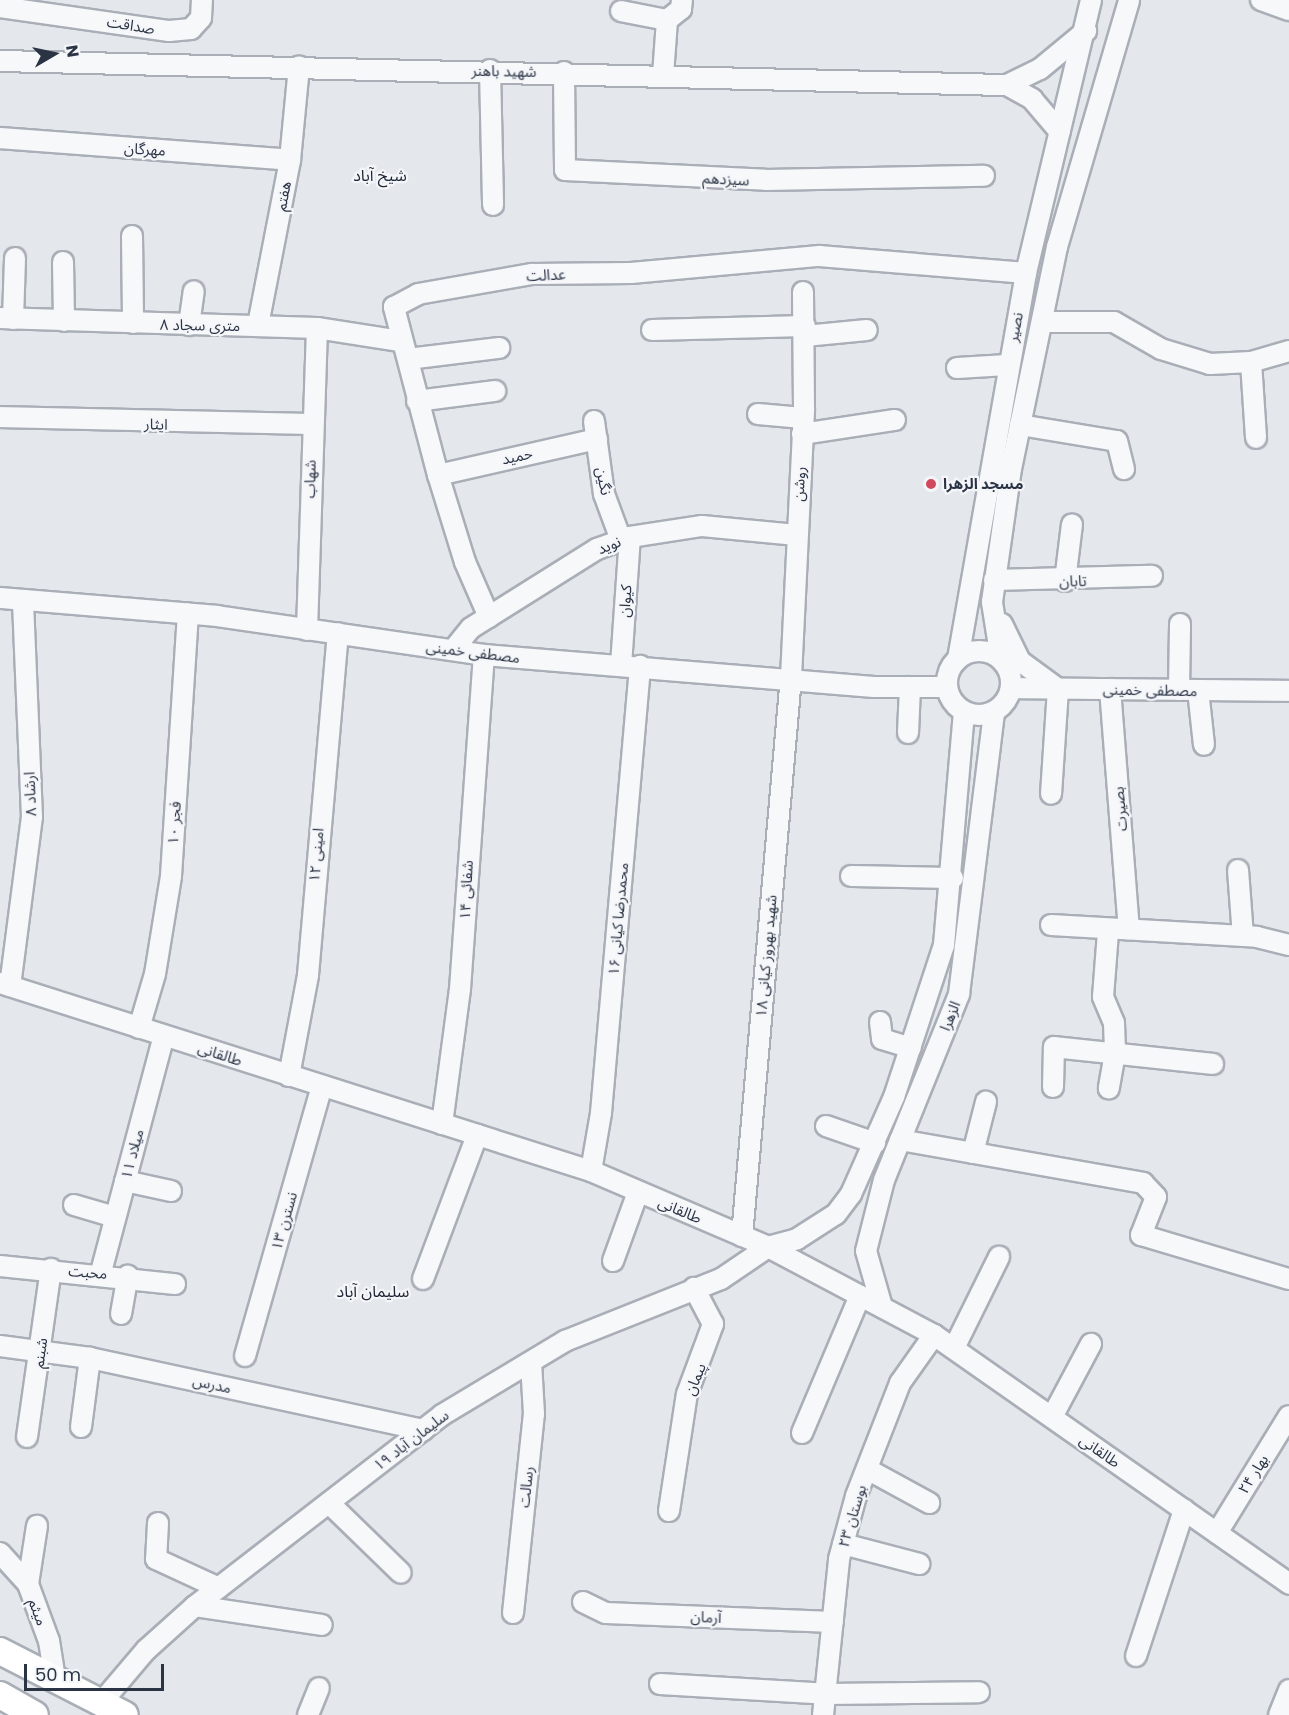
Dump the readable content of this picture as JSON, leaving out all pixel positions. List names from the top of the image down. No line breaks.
{"streets":{"street":["صداقت","شهید باهنر","مهرگان","سیزدهم","هفتم","عدالت","۸ متری سجاد","نصیر","ایثار","حمید","شهاب","نگین","روشن","نوید","تابان","کیوان","مصطفی خمینی","ارشاد ۸","بصیرت","فجر ۱۰","امینی ۱۲","شفائی ۱۴","محمدرضا کیانی ۱۶","شهید بهروز کیانی ۱۸","الزهرا","طالقانی","میلاد ۱۱","نسترن ۱۳","محبت","شبنم","پیمان","مدرس","سلیمان آباد ۱۹","بهار ۲۴","رسالت","بوستان ۲۳","میثم","آرمان"]},"crossings":[["شهید باهنر","سیزدهم"],["شهید باهنر","هفتم"],["مهرگان","هفتم"],["هفتم","۸ متری سجاد"],["عدالت","۸ متری سجاد"],["عدالت","نصیر"],["عدالت","حمید"],["عدالت","نوید"],["۸ متری سجاد","شهاب"],["نصیر","مصطفی خمینی"],["نصیر","الزهرا"],["ایثار","شهاب"],["حمید","نگین"],["شهاب","مصطفی خمینی"],["نگین","نوید"],["نگین","کیوان"],["روشن","نوید"],["روشن","مصطفی خمینی"],["روشن","شهید بهروز کیانی ۱۸"],["نوید","کیوان"],["نوید","مصطفی خمینی"],["کیوان","مصطفی خمینی"],["کیوان","محمدرضا کیانی ۱۶"],["مصطفی خمینی","ارشاد ۸"],["مصطفی خمینی","بصیرت"],["مصطفی خمینی","فجر ۱۰"],["مصطفی خمینی","امینی ۱۲"],["مصطفی خمینی","شفائی ۱۴"],["مصطفی خمینی","محمدرضا کیانی ۱۶"],["مصطفی خمینی","شهید بهروز کیانی ۱۸"],["مصطفی خمینی","الزهرا"],["ارشاد ۸","طالقانی"],["فجر ۱۰","طالقانی"],["امینی ۱۲","طالقانی"],["شفائی ۱۴","طالقانی"],["محمدرضا کیانی ۱۶","طالقانی"],["شهید بهروز کیانی ۱۸","طالقانی"],["الزهرا","طالقانی"],["الزهرا","سلیمان آباد ۱۹"],["طالقانی","میلاد ۱۱"],["طالقانی","نسترن ۱۳"],["طالقانی","سلیمان آباد ۱۹"],["طالقانی","بهار ۲۴"],["طالقانی","بوستان ۲۳"],["میلاد ۱۱","محبت"],["محبت","شبنم"],["شبنم","مدرس"],["پیمان","سلیمان آباد ۱۹"],["مدرس","سلیمان آباد ۱۹"],["سلیمان آباد ۱۹","رسالت"],["بوستان ۲۳","آرمان"]],"districts":["شیخ آباد","سلیمان آباد"],"places":["مسجد الزهرا"],"scale_bar":"50 m","north":"right"}
